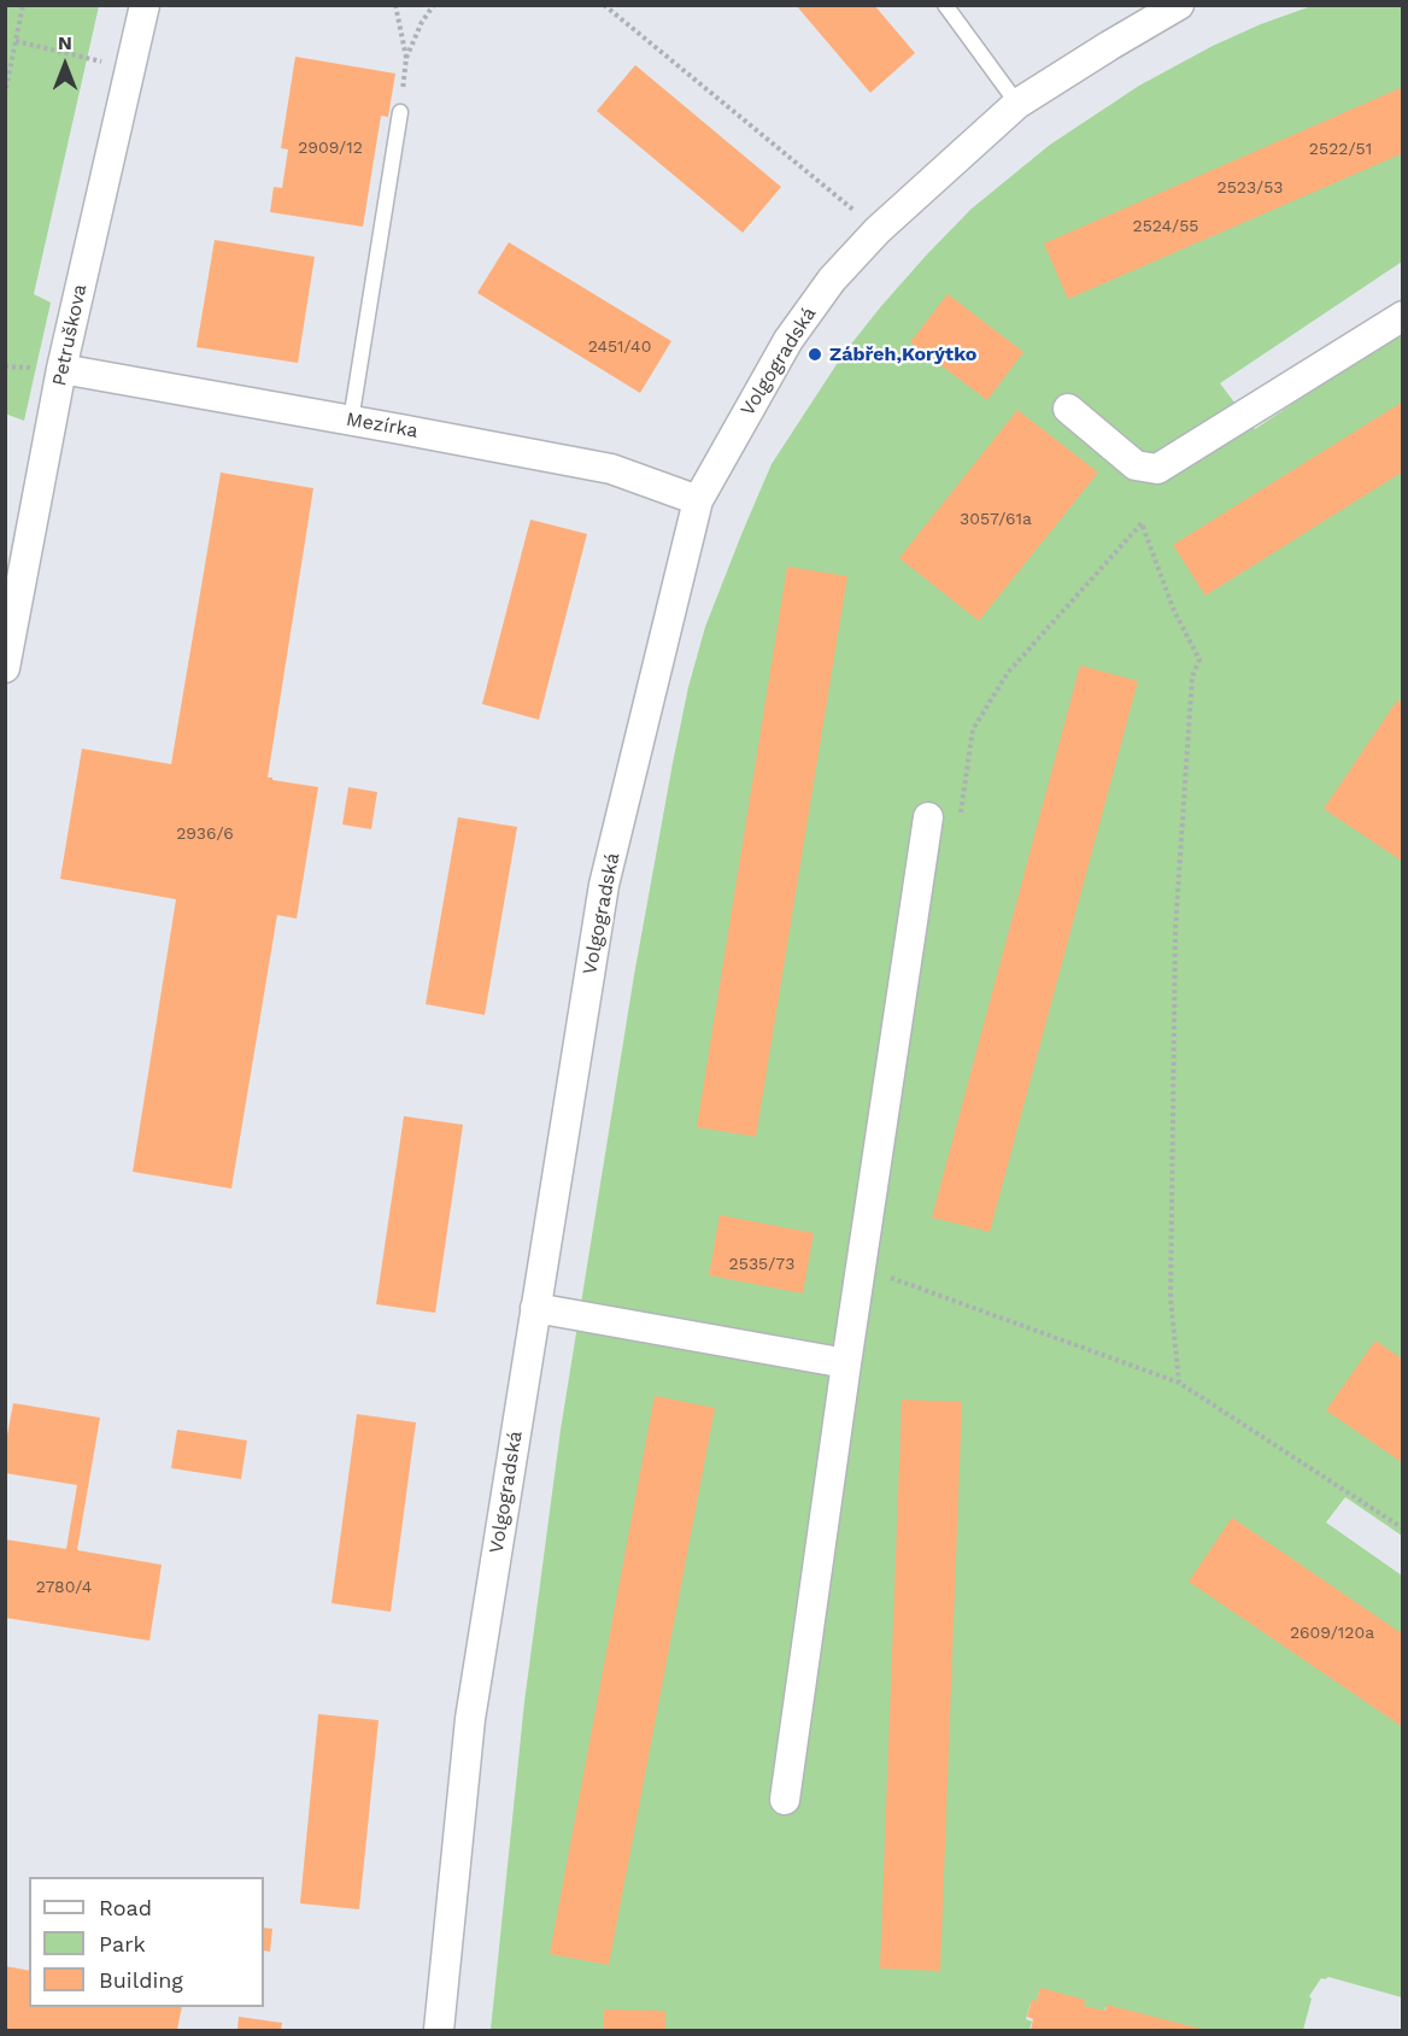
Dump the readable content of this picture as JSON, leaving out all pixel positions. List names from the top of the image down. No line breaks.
{"streets":{"street":["Petruškova","Volgogradská","Mezírka"]},"crossings":[["Petruškova","Mezírka"],["Volgogradská","Mezírka"]],"places":["Zábřeh,Korýtko"],"house_numbers":["2909/12","2522/51","2523/53","2524/55","2451/40","3057/61a","2936/6","2535/73","2780/4","2609/120a"],"legend":["Road","Park","Building"],"north":"top"}
